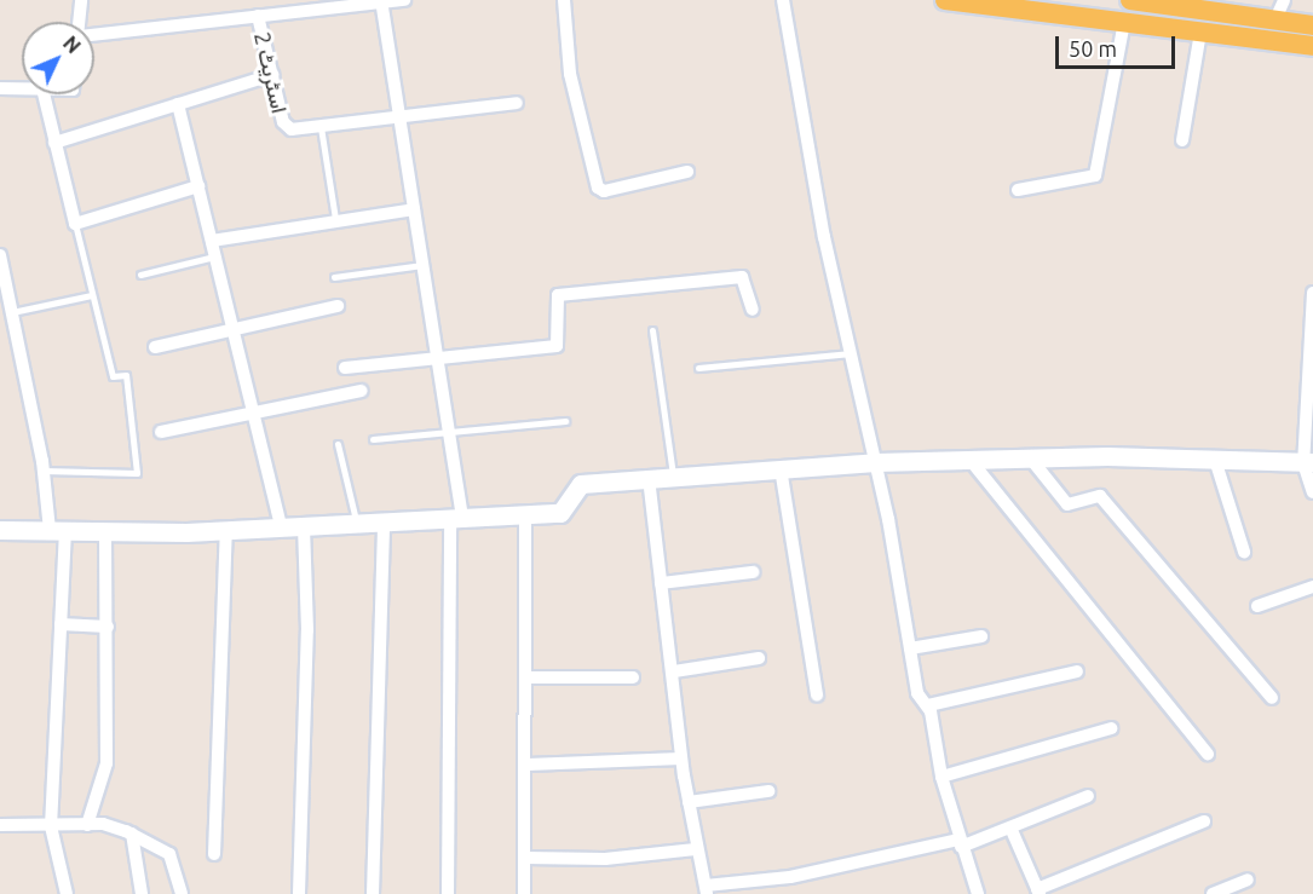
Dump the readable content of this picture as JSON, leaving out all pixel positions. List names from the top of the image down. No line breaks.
{"streets":{"street":["اسٹریٹ 2"]},"scale_bar":"50 m","north":"top right"}
